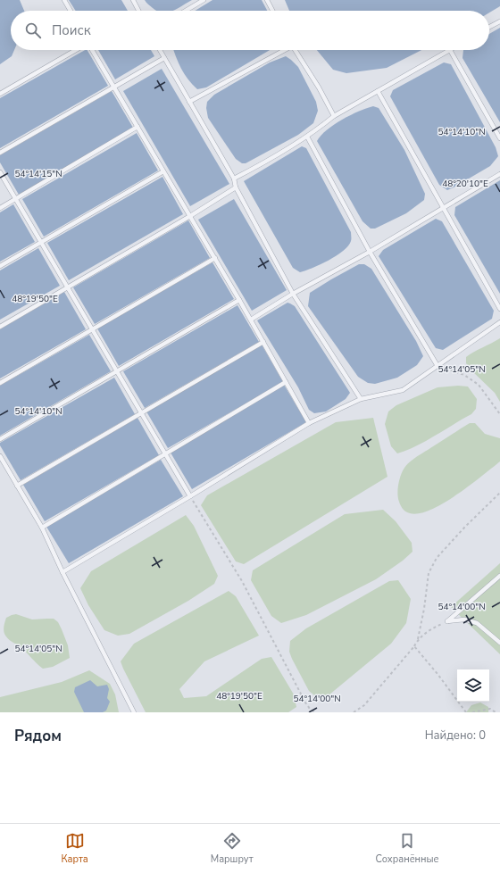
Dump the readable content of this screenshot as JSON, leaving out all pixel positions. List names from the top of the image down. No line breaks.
{"page":{"search":"Поиск","heading":["Рядом","Найдено: 0"],"nav":["Карта","Маршрут","Сохранённые"]},"coordinates":["54°14'10\"N","54°14'15\"N","48°20'10\"E","48°19'50\"E","54°14'05\"N","54°14'00\"N"]}
